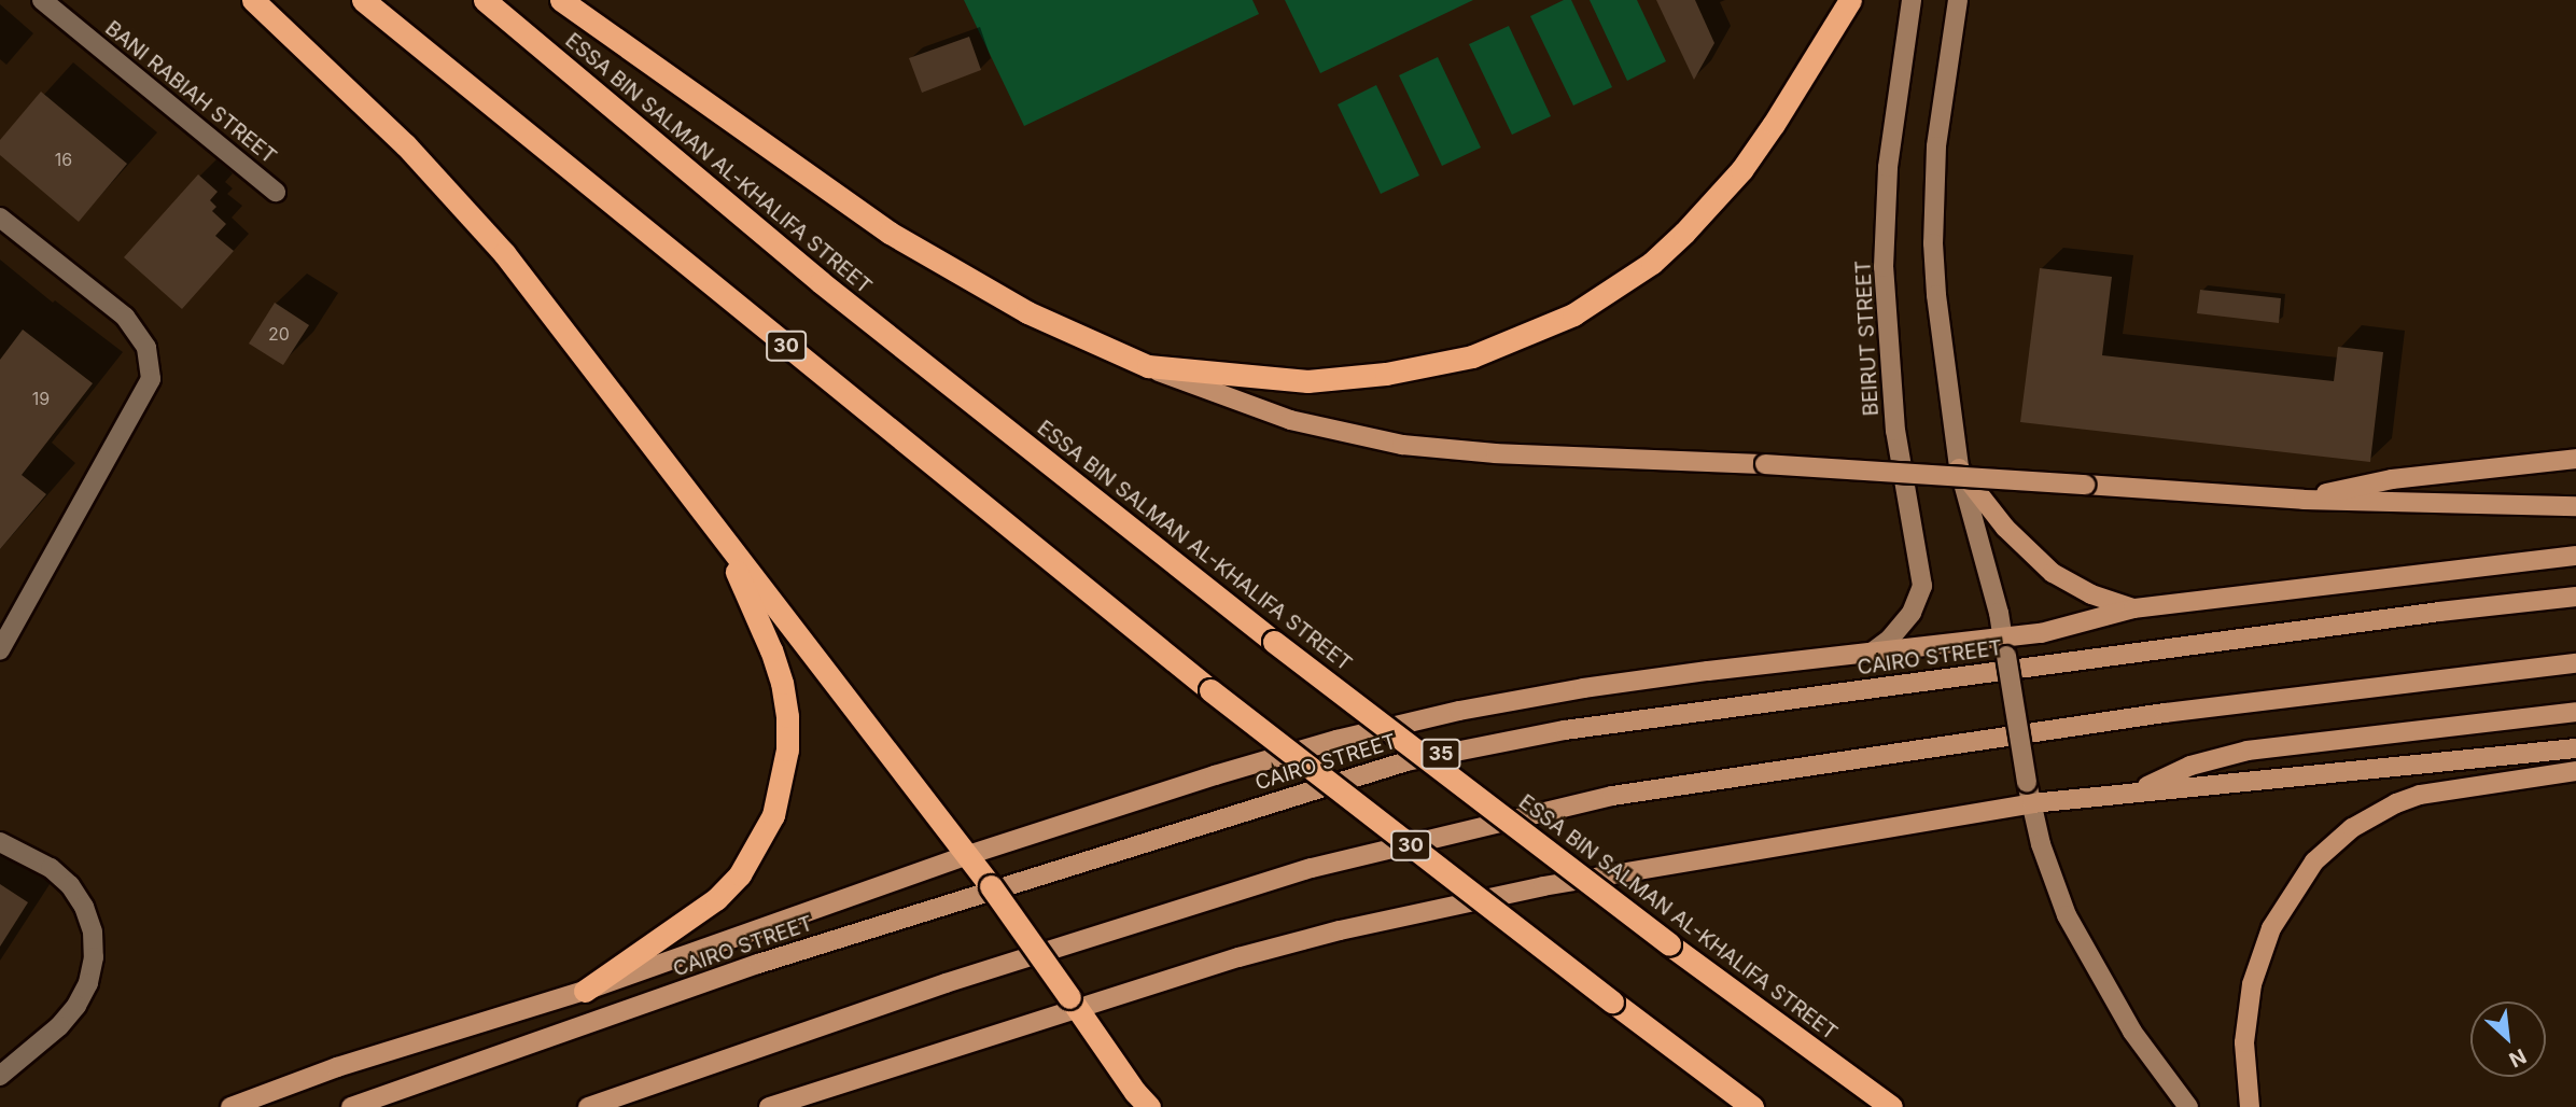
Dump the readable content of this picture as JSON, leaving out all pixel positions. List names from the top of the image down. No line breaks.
{"streets":{"highway":["ESSA BIN SALMAN AL-KHALIFA STREET","30"],"main road":["BEIRUT STREET","CAIRO STREET","35"],"street":["BANI RABIAH STREET"]},"crossings":[["BEIRUT STREET","CAIRO STREET"]],"house_numbers":["16","20","19"],"north":"bottom right"}
